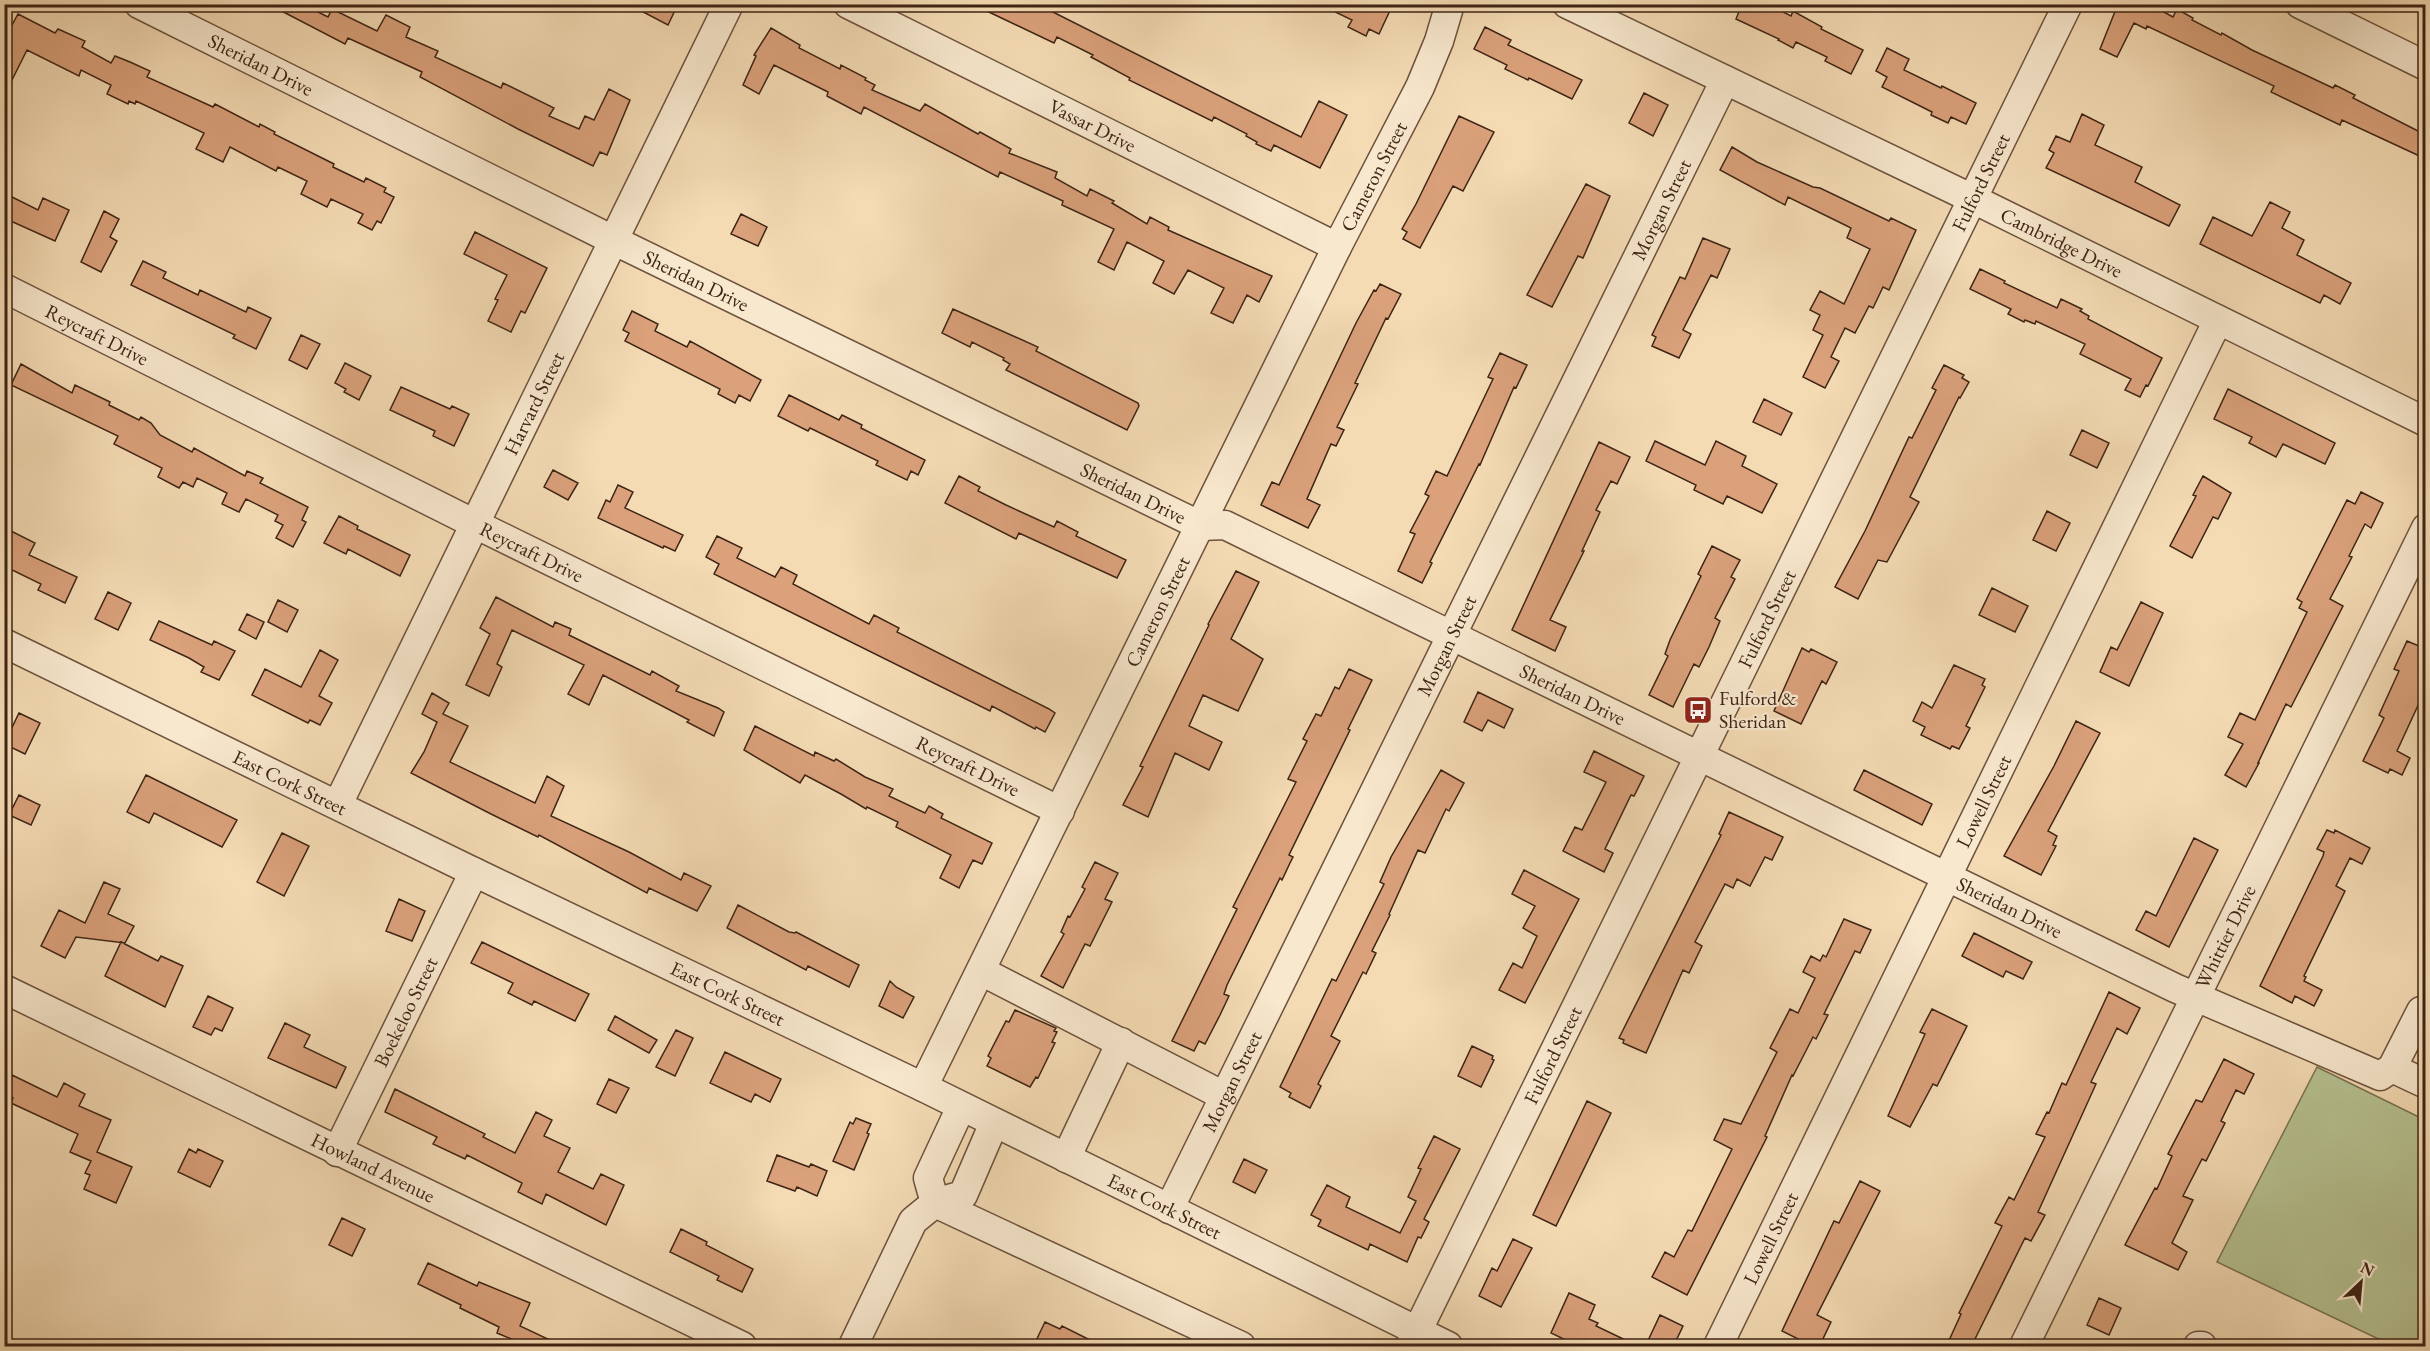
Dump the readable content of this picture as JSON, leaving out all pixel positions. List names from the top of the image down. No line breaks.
{"streets":{"street":["Sheridan Drive","Vassar Drive","Cameron Street","Fulford Street","Morgan Street","Cambridge Drive","Reycraft Drive","Harvard Street","East Cork Street","Lowell Street","Whittier Drive","Boekeloo Street","Howland Avenue"]},"crossings":[["Sheridan Drive","Cameron Street"],["Sheridan Drive","Fulford Street"],["Sheridan Drive","Morgan Street"],["Sheridan Drive","Harvard Street"],["Sheridan Drive","Lowell Street"],["Sheridan Drive","Whittier Drive"],["Vassar Drive","Cameron Street"],["Cameron Street","Reycraft Drive"],["Cameron Street","East Cork Street"],["Fulford Street","Cambridge Drive"],["Fulford Street","East Cork Street"],["Morgan Street","Cambridge Drive"],["Morgan Street","East Cork Street"],["Cambridge Drive","Lowell Street"],["Reycraft Drive","Harvard Street"],["Harvard Street","East Cork Street"],["East Cork Street","Boekeloo Street"],["Boekeloo Street","Howland Avenue"]],"places":{"bus stop":["Fulford & Sheridan"]},"north":"top right"}
